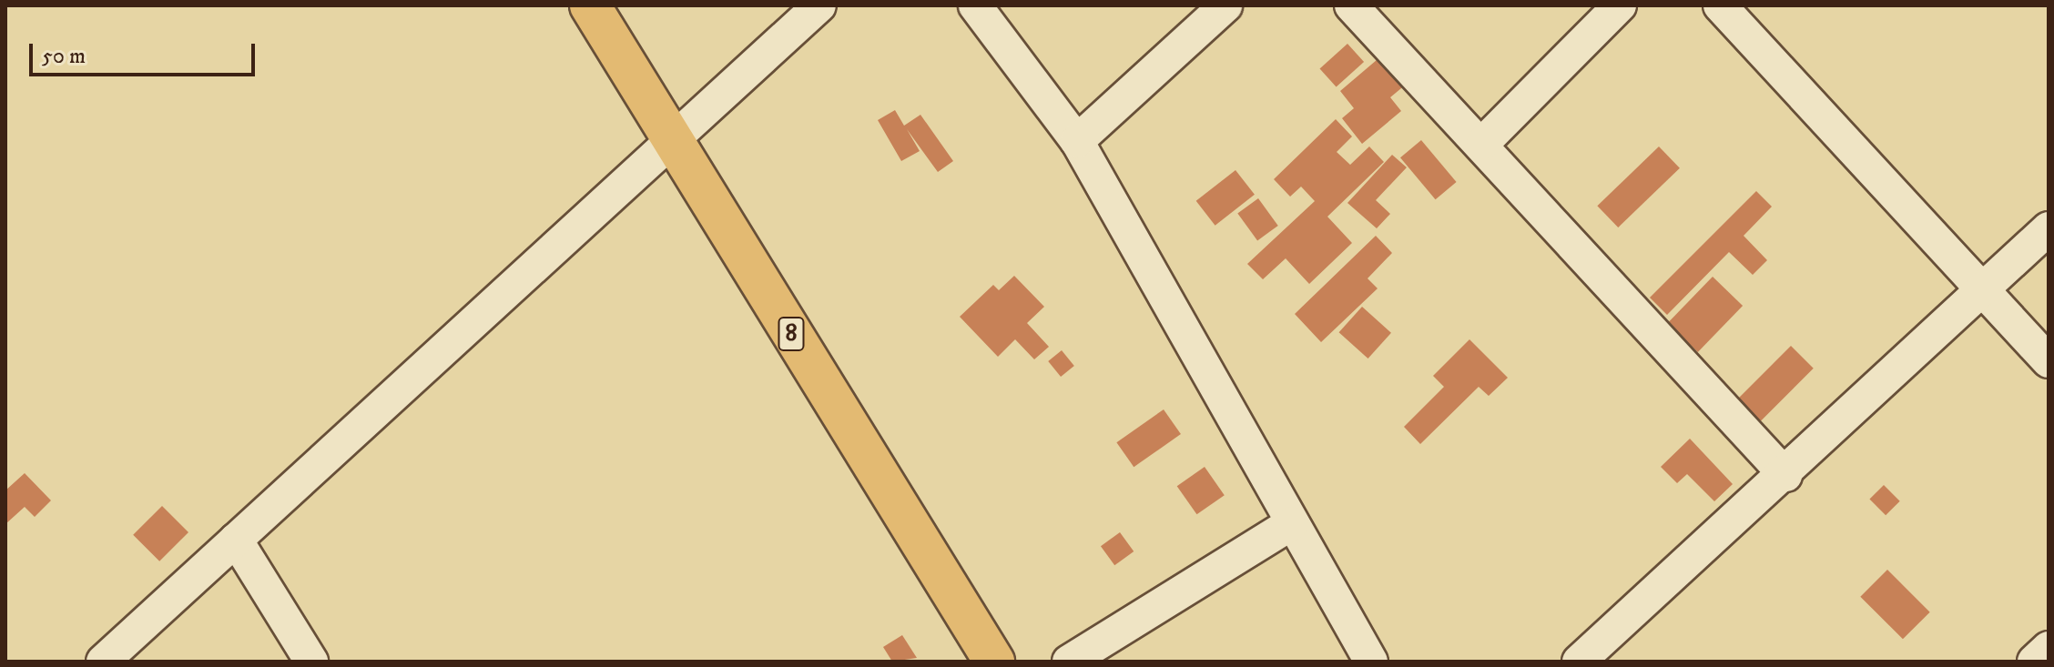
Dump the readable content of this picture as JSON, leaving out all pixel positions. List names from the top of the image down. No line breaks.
{"streets":{"main road":["8"]},"scale_bar":"50 m"}
